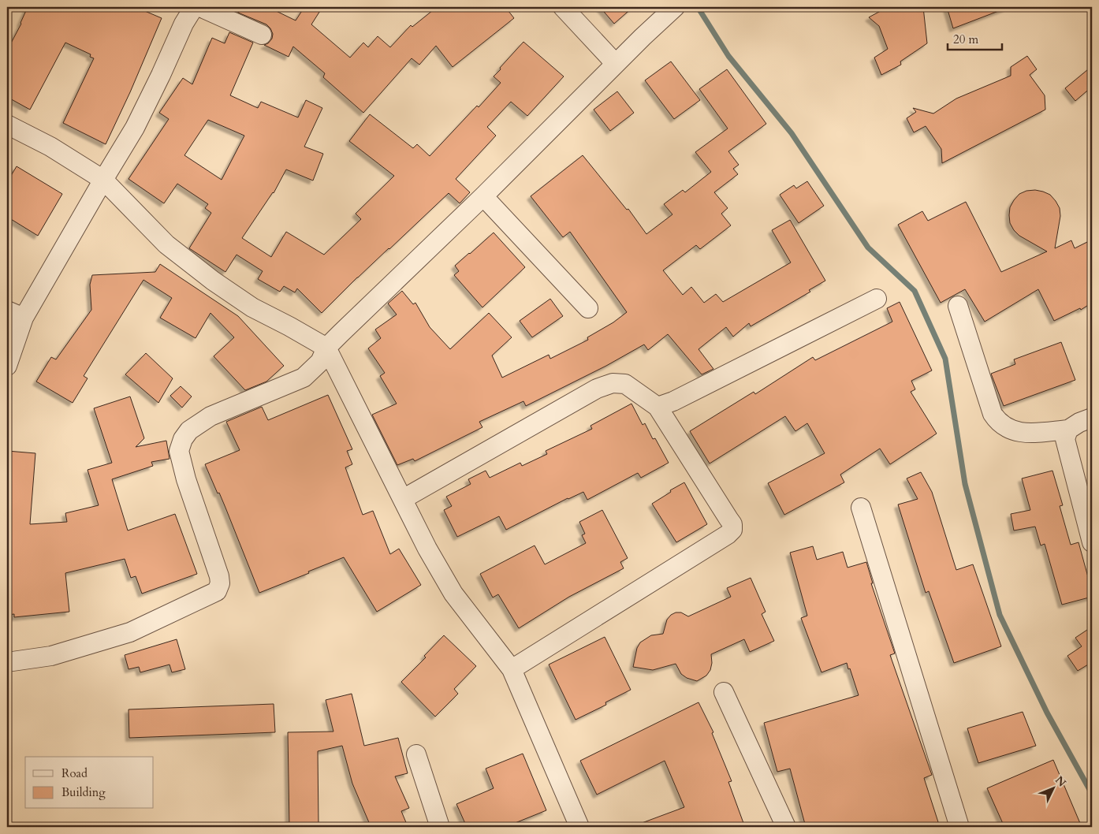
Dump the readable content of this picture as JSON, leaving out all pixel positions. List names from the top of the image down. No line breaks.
{"legend":["Road","Building"],"scale_bar":"20 m","north":"top right"}
